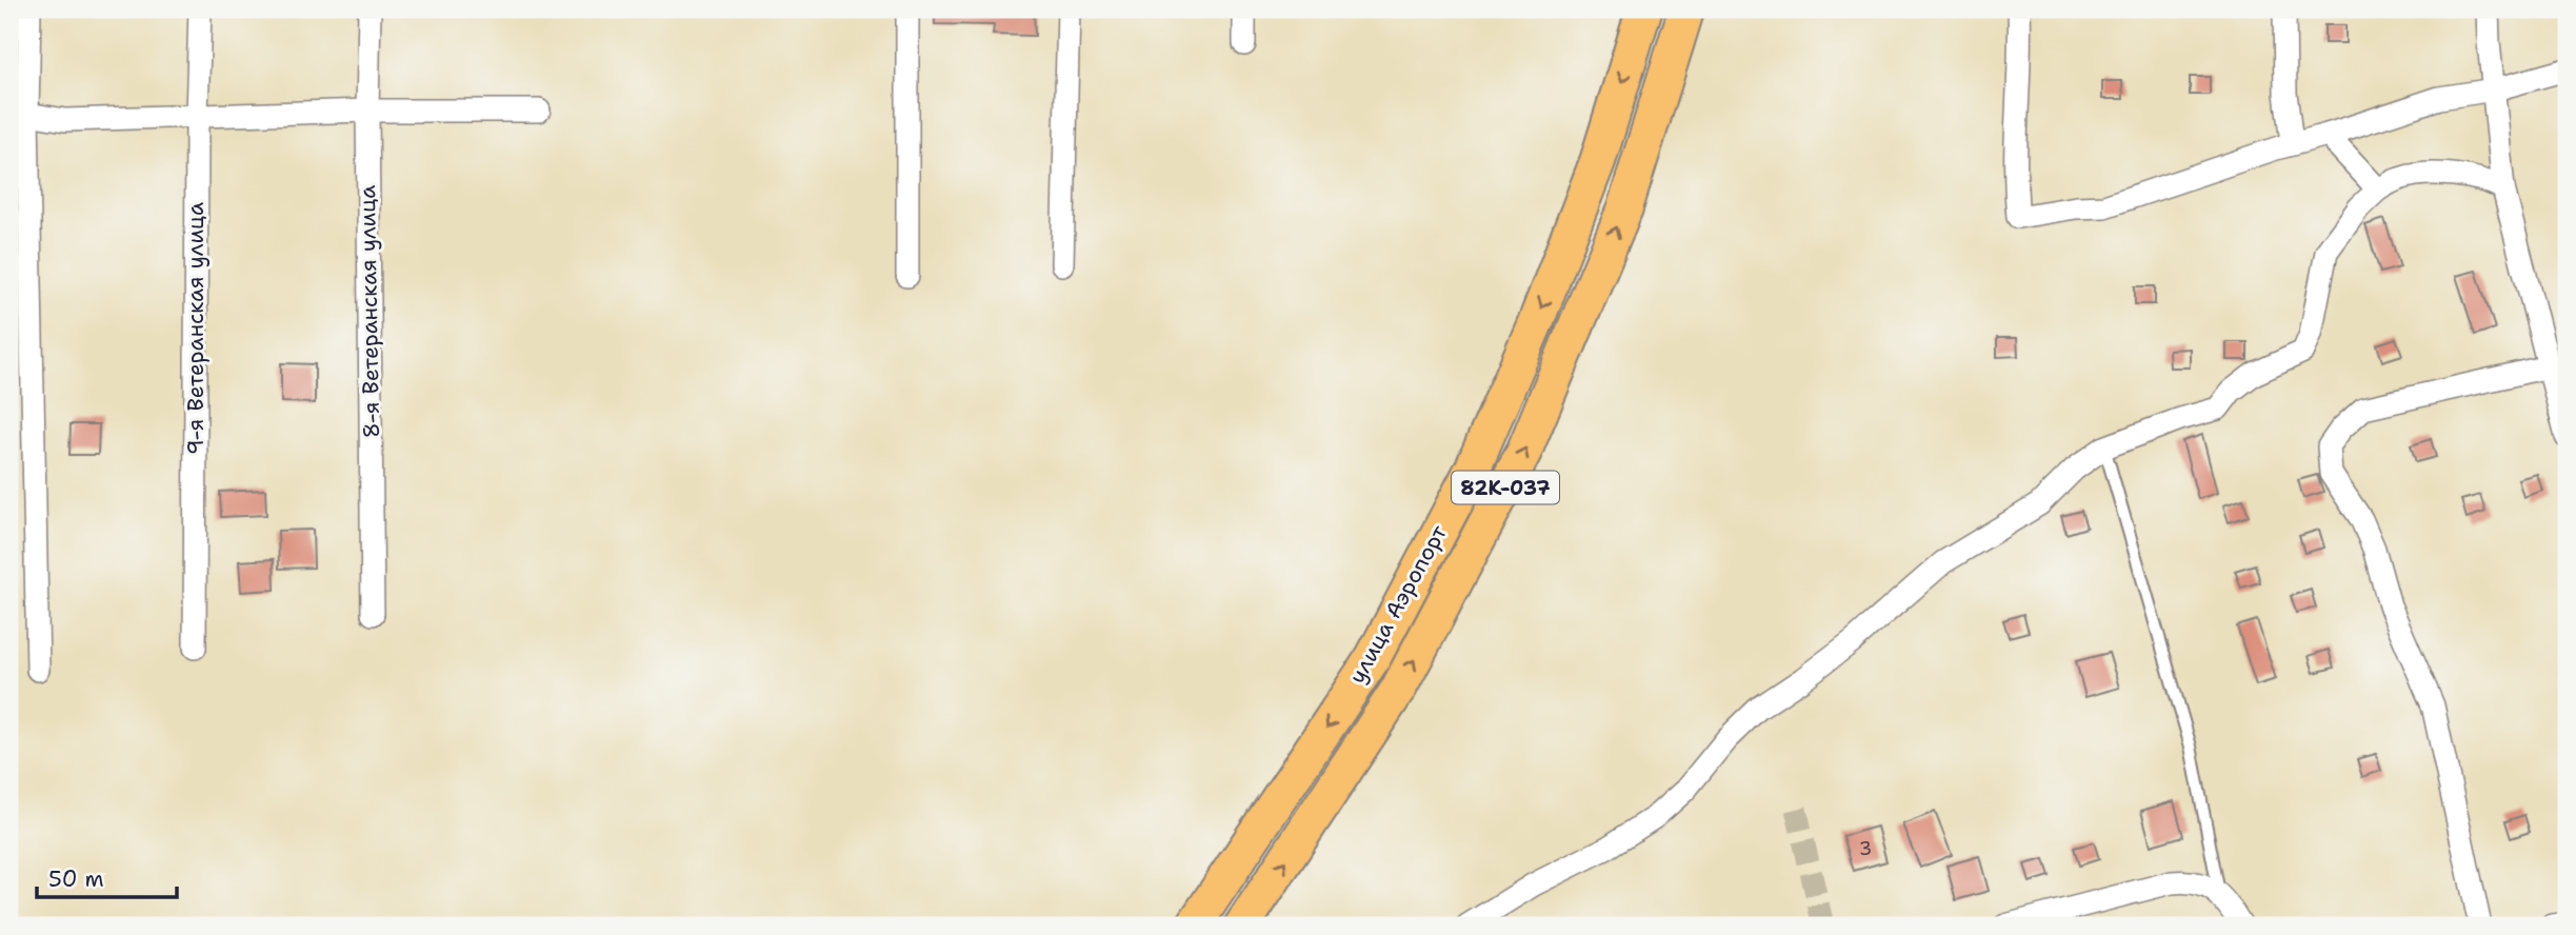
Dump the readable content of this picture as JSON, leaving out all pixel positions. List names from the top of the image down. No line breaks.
{"streets":{"main road":["82К-037","улица Аэропорт"],"street":["8-я Ветеранская улица","9-я Ветеранская улица"]},"house_numbers":["3"],"scale_bar":"50 m"}
